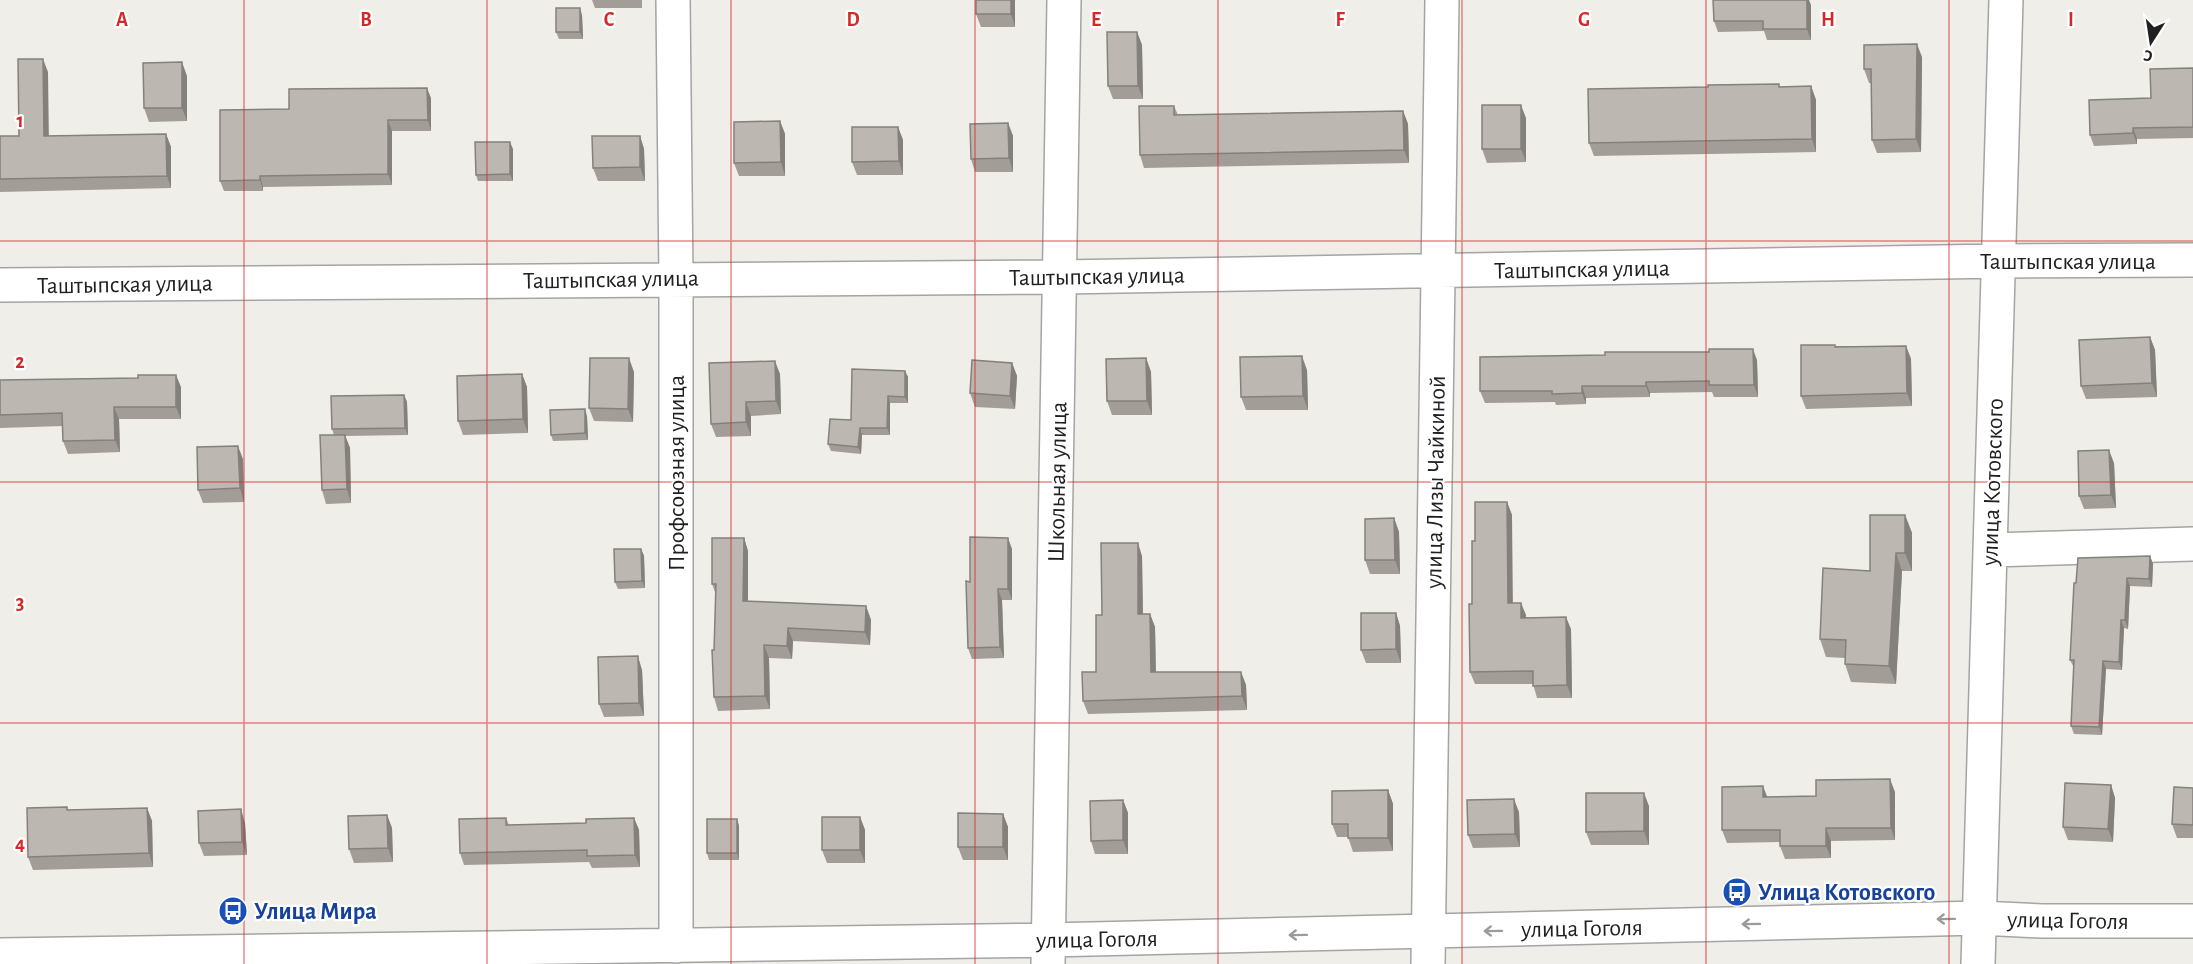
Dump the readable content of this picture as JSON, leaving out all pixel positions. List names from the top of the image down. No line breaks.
{"streets":{"street":["Таштыпская улица","Профсоюзная улица","Школьная улица","улица Лизы Чайкиной","улица Котовского","улица Гоголя"]},"crossings":[["Таштыпская улица","Профсоюзная улица"],["Таштыпская улица","Школьная улица"],["Таштыпская улица","улица Лизы Чайкиной"],["Таштыпская улица","улица Котовского"],["Профсоюзная улица","улица Гоголя"],["Школьная улица","улица Гоголя"],["улица Лизы Чайкиной","улица Гоголя"],["улица Котовского","улица Гоголя"]],"one_way":["улица Гоголя"],"places":{"bus stop":["Улица Котовского","Улица Мира"]},"north":"bottom","grid":{"columns":["A","B","C","D","E","F","G","H","I"],"rows":["1","2","3","4"]}}
